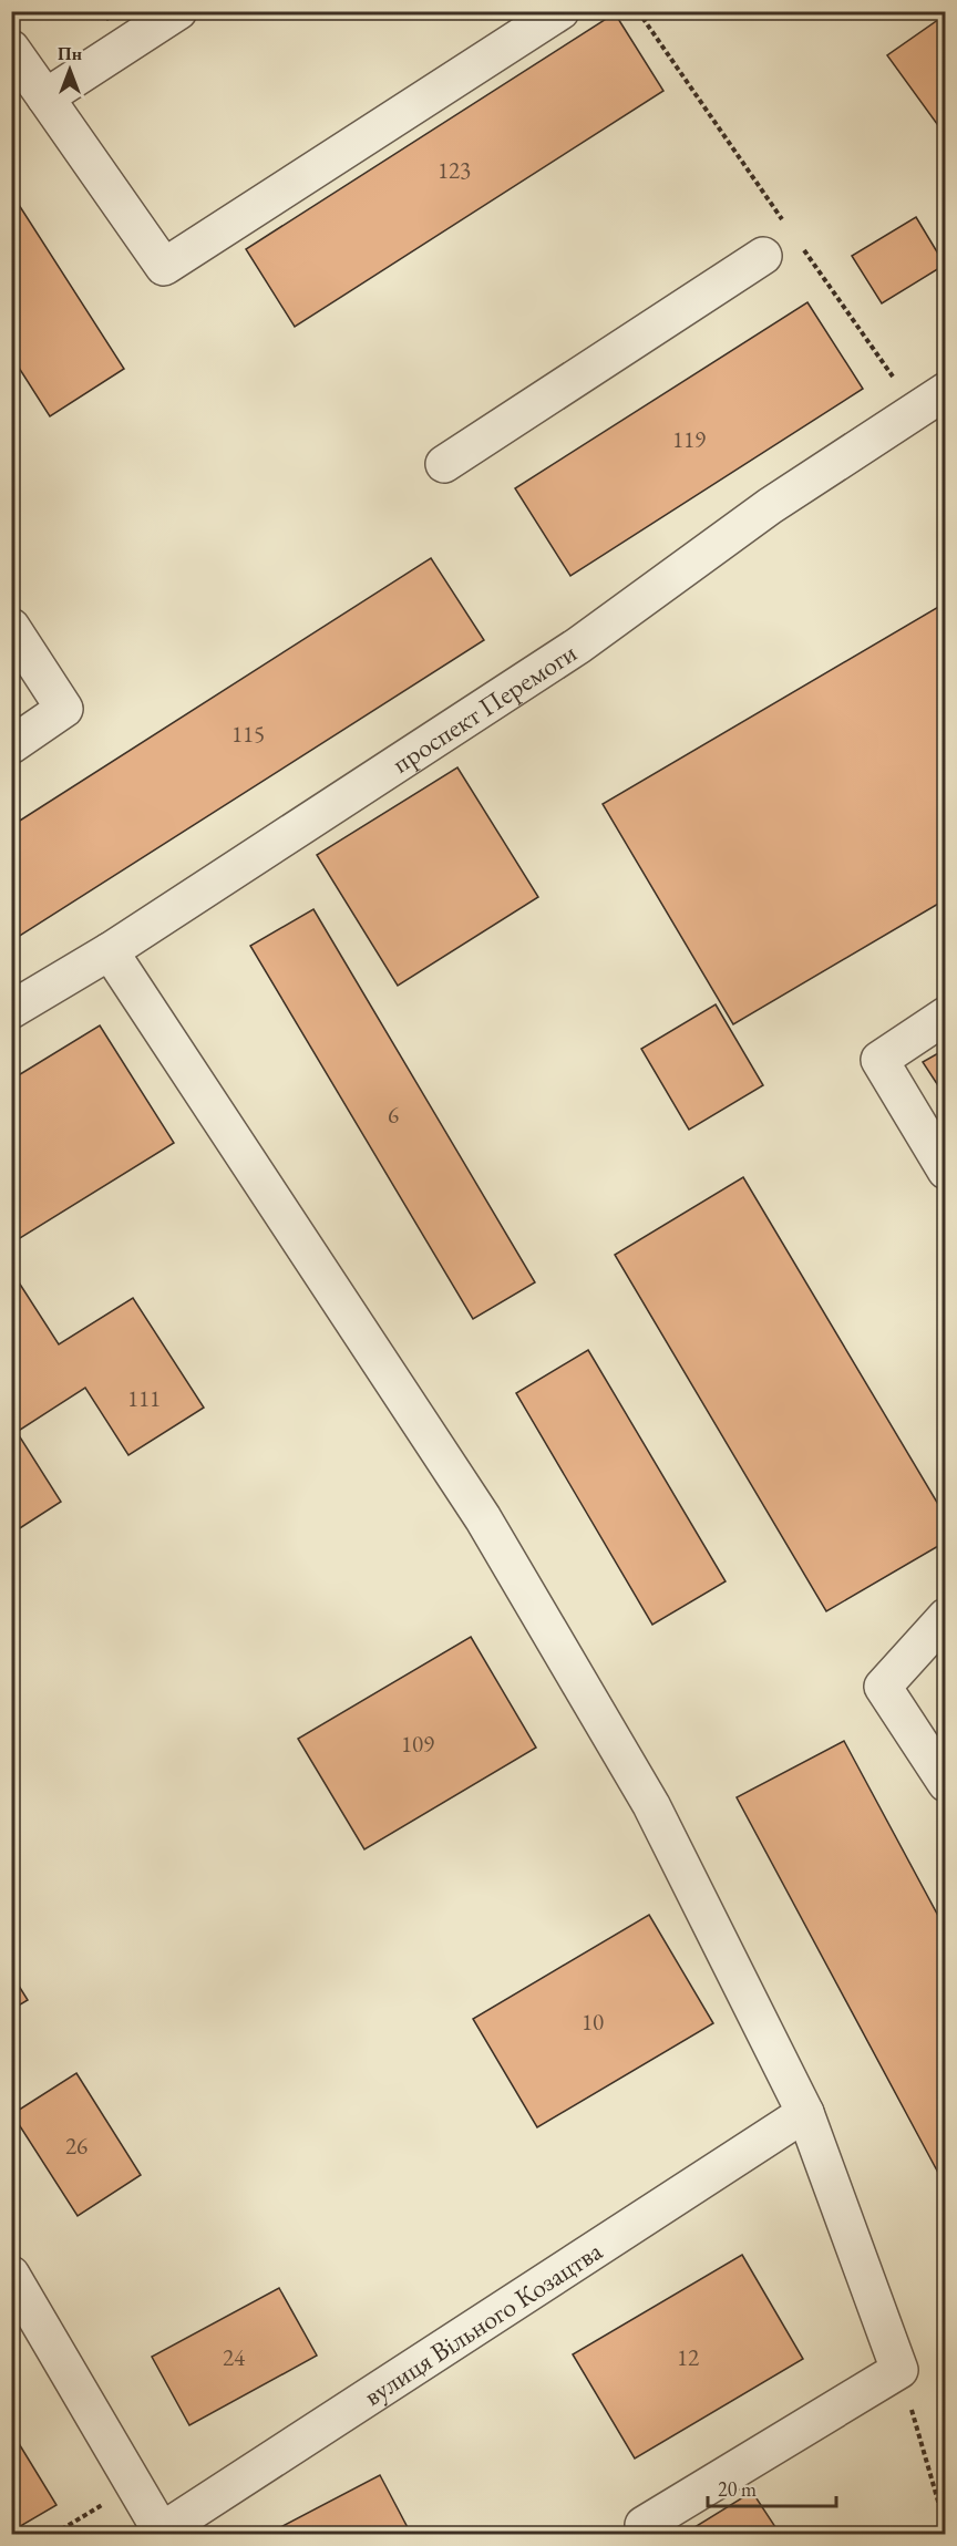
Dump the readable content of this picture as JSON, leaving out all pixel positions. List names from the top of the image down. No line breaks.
{"streets":{"street":["проспект Перемоги","вулиця Вільного Козацтва"]},"house_numbers":["123","119","115","6","111","109","10","26","24","12"],"scale_bar":"20 m","north":"top"}
